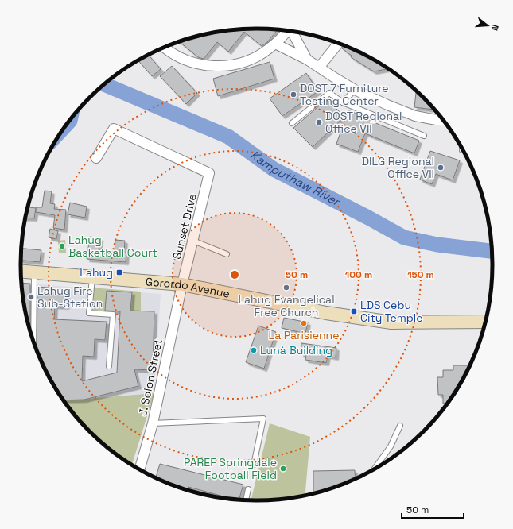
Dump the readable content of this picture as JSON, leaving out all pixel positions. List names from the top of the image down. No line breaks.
{"streets":{"main road":["Gorordo Avenue"],"street":["Sunset Drive","J. Solon Street"]},"crossings":[["Sunset Drive","Gorordo Avenue"],["Sunset Drive","J. Solon Street"],["Gorordo Avenue","J. Solon Street"]],"water":["Kamputhaw River"],"places":{"other":["DOST 7 Furniture Testing Center","DOST Regional Office VII","DILG Regional Office VII","Lahug Basketball Court","Lahug Evangelical Free Church","Lahug Fire Sub-Station","La Parisienne","Lunà Building","PAREF Springdale Football Field"],"transit":["Lahug","LDS Cebu City Temple"]},"scale_bar":"50 m","north":"right","rings":["50 m","100 m","150 m"]}
